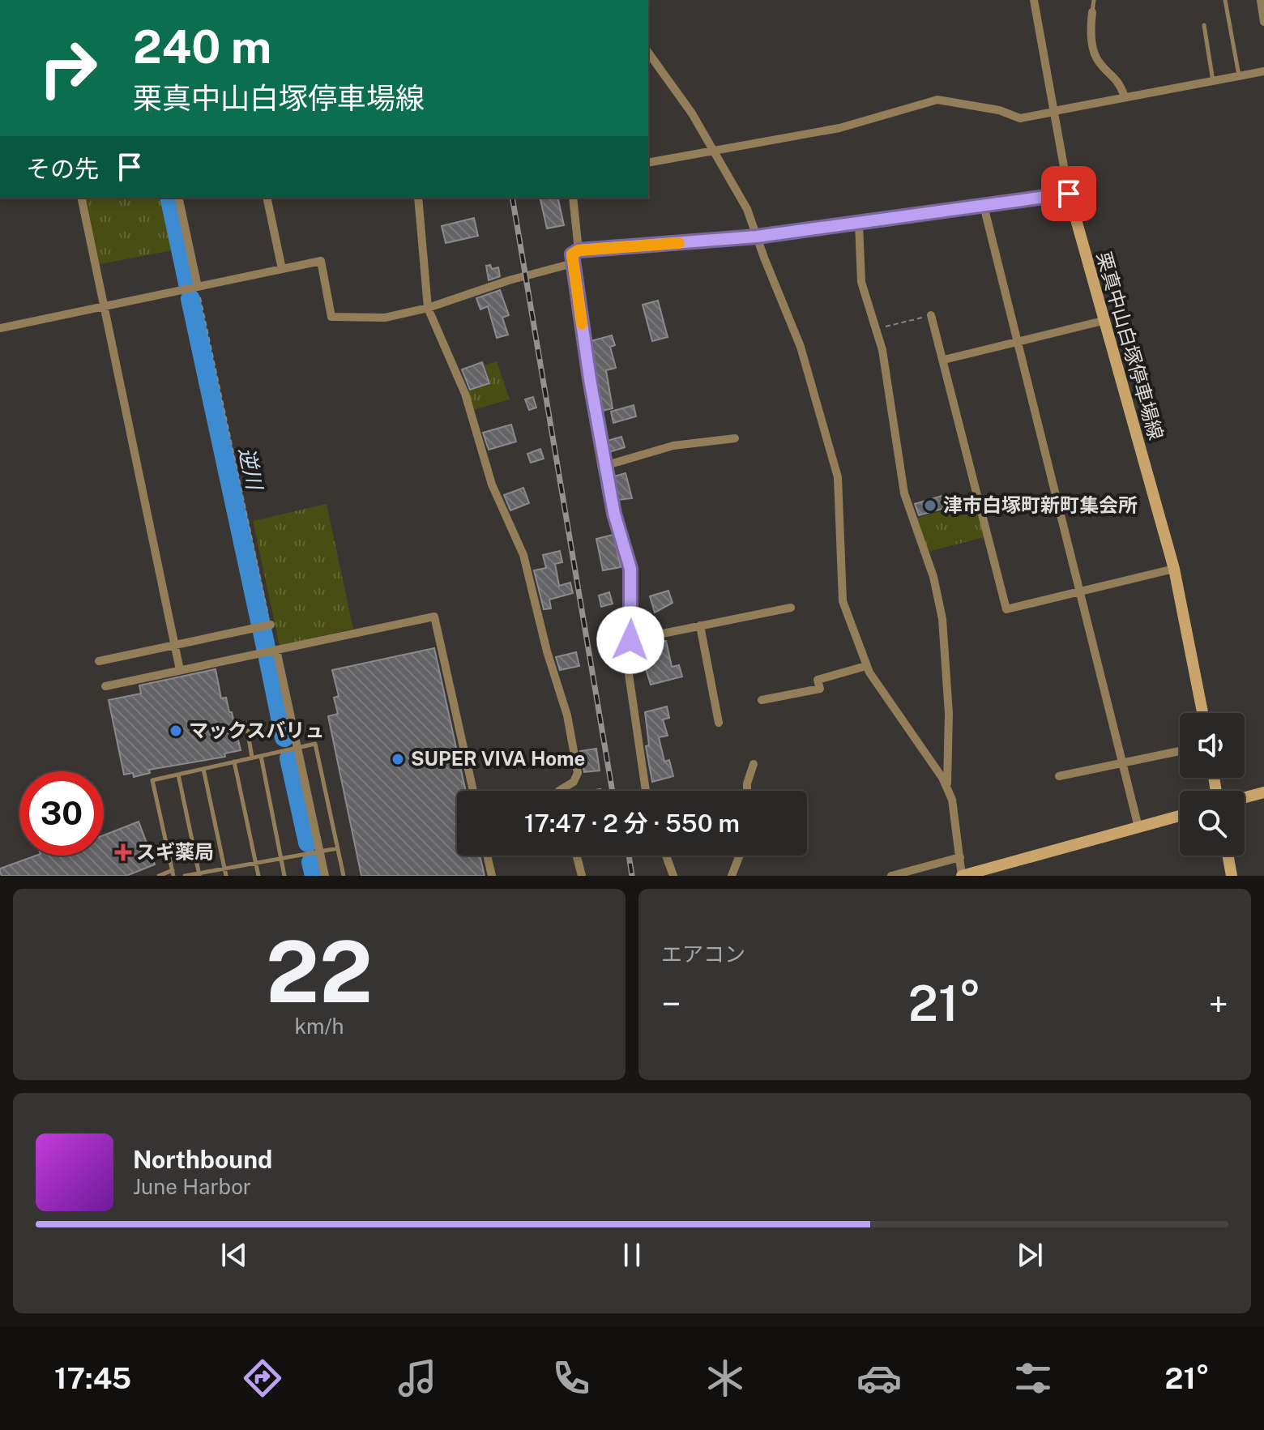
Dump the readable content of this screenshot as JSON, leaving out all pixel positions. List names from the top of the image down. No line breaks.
{"streets":{"main road":["栗真中山白塚停車場線"]},"water":["逆川"],"places":{"other":["津市白塚町新町集会所","マックスバリュ","SUPER VIVA Home"],"health":["スギ薬局"]},"page":{"turn":["240 m","栗真中山白塚停車場線"],"then":"その先","limit":"30","trip":"17:47 · 2 分 · 550 m","tile":[["22","km/h"],"エアコン"],"heat":["−","21°","+"],"song":["Northbound","June Harbor"],"tabs":["17:45","21°"]}}
